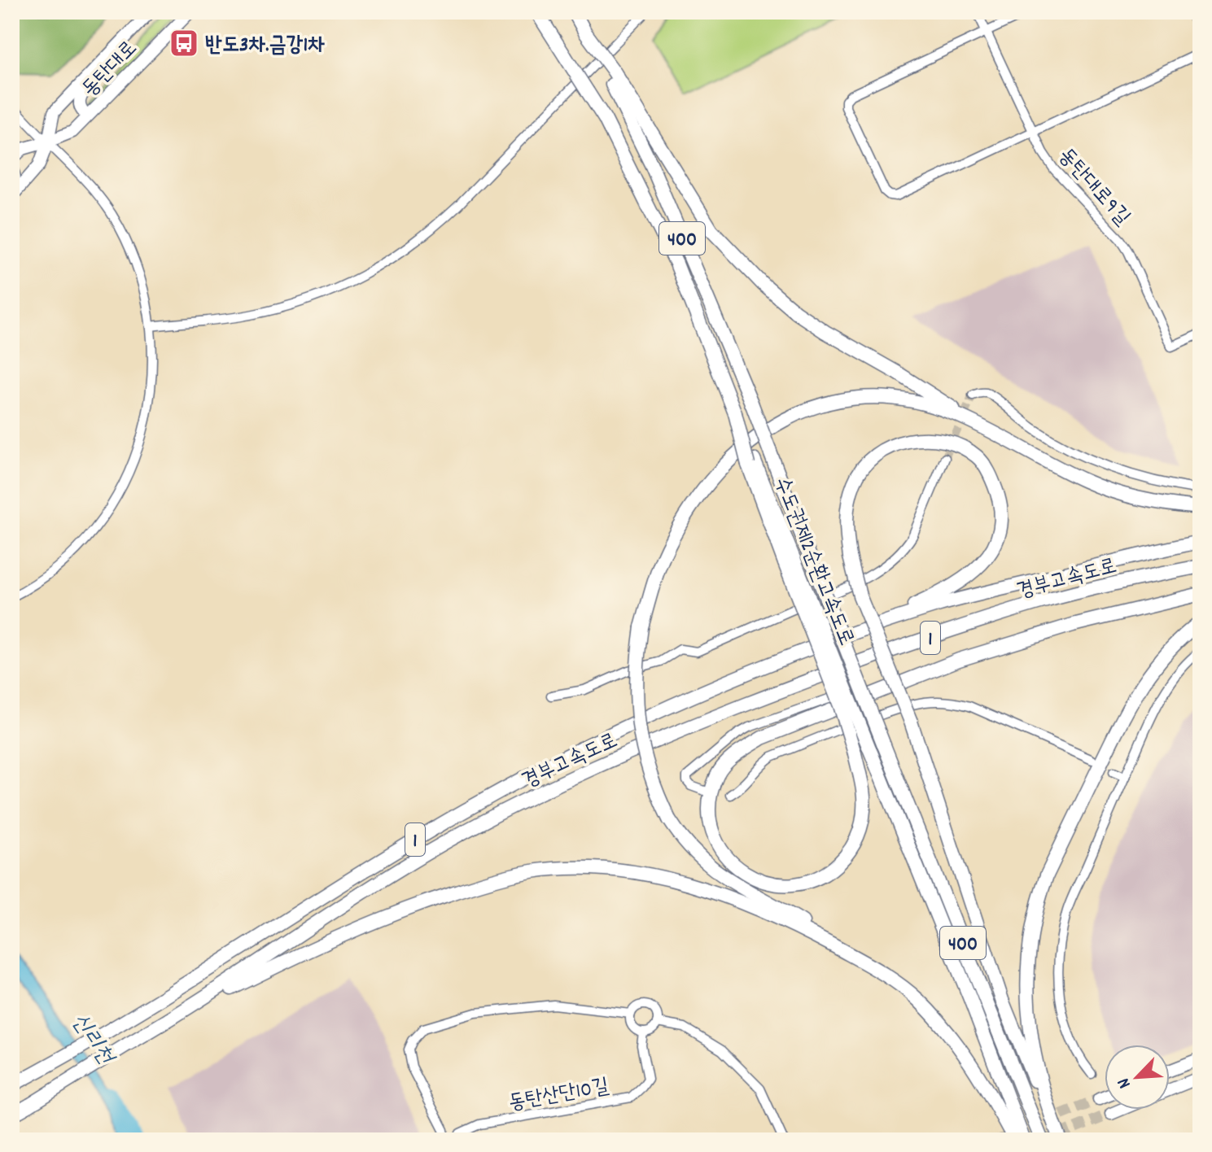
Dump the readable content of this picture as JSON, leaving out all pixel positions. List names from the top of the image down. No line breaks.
{"streets":{"highway":["400","수도권제2순환고속도로","경부고속도로","1"],"main road":["동탄대로"],"street":["동탄대로9길","동탄산단10길"]},"crossings":[["400","수도권제2순환고속도로"]],"water":["신리천"],"places":{"bus stop":["반도3차.금강1차"]},"north":"bottom left"}
